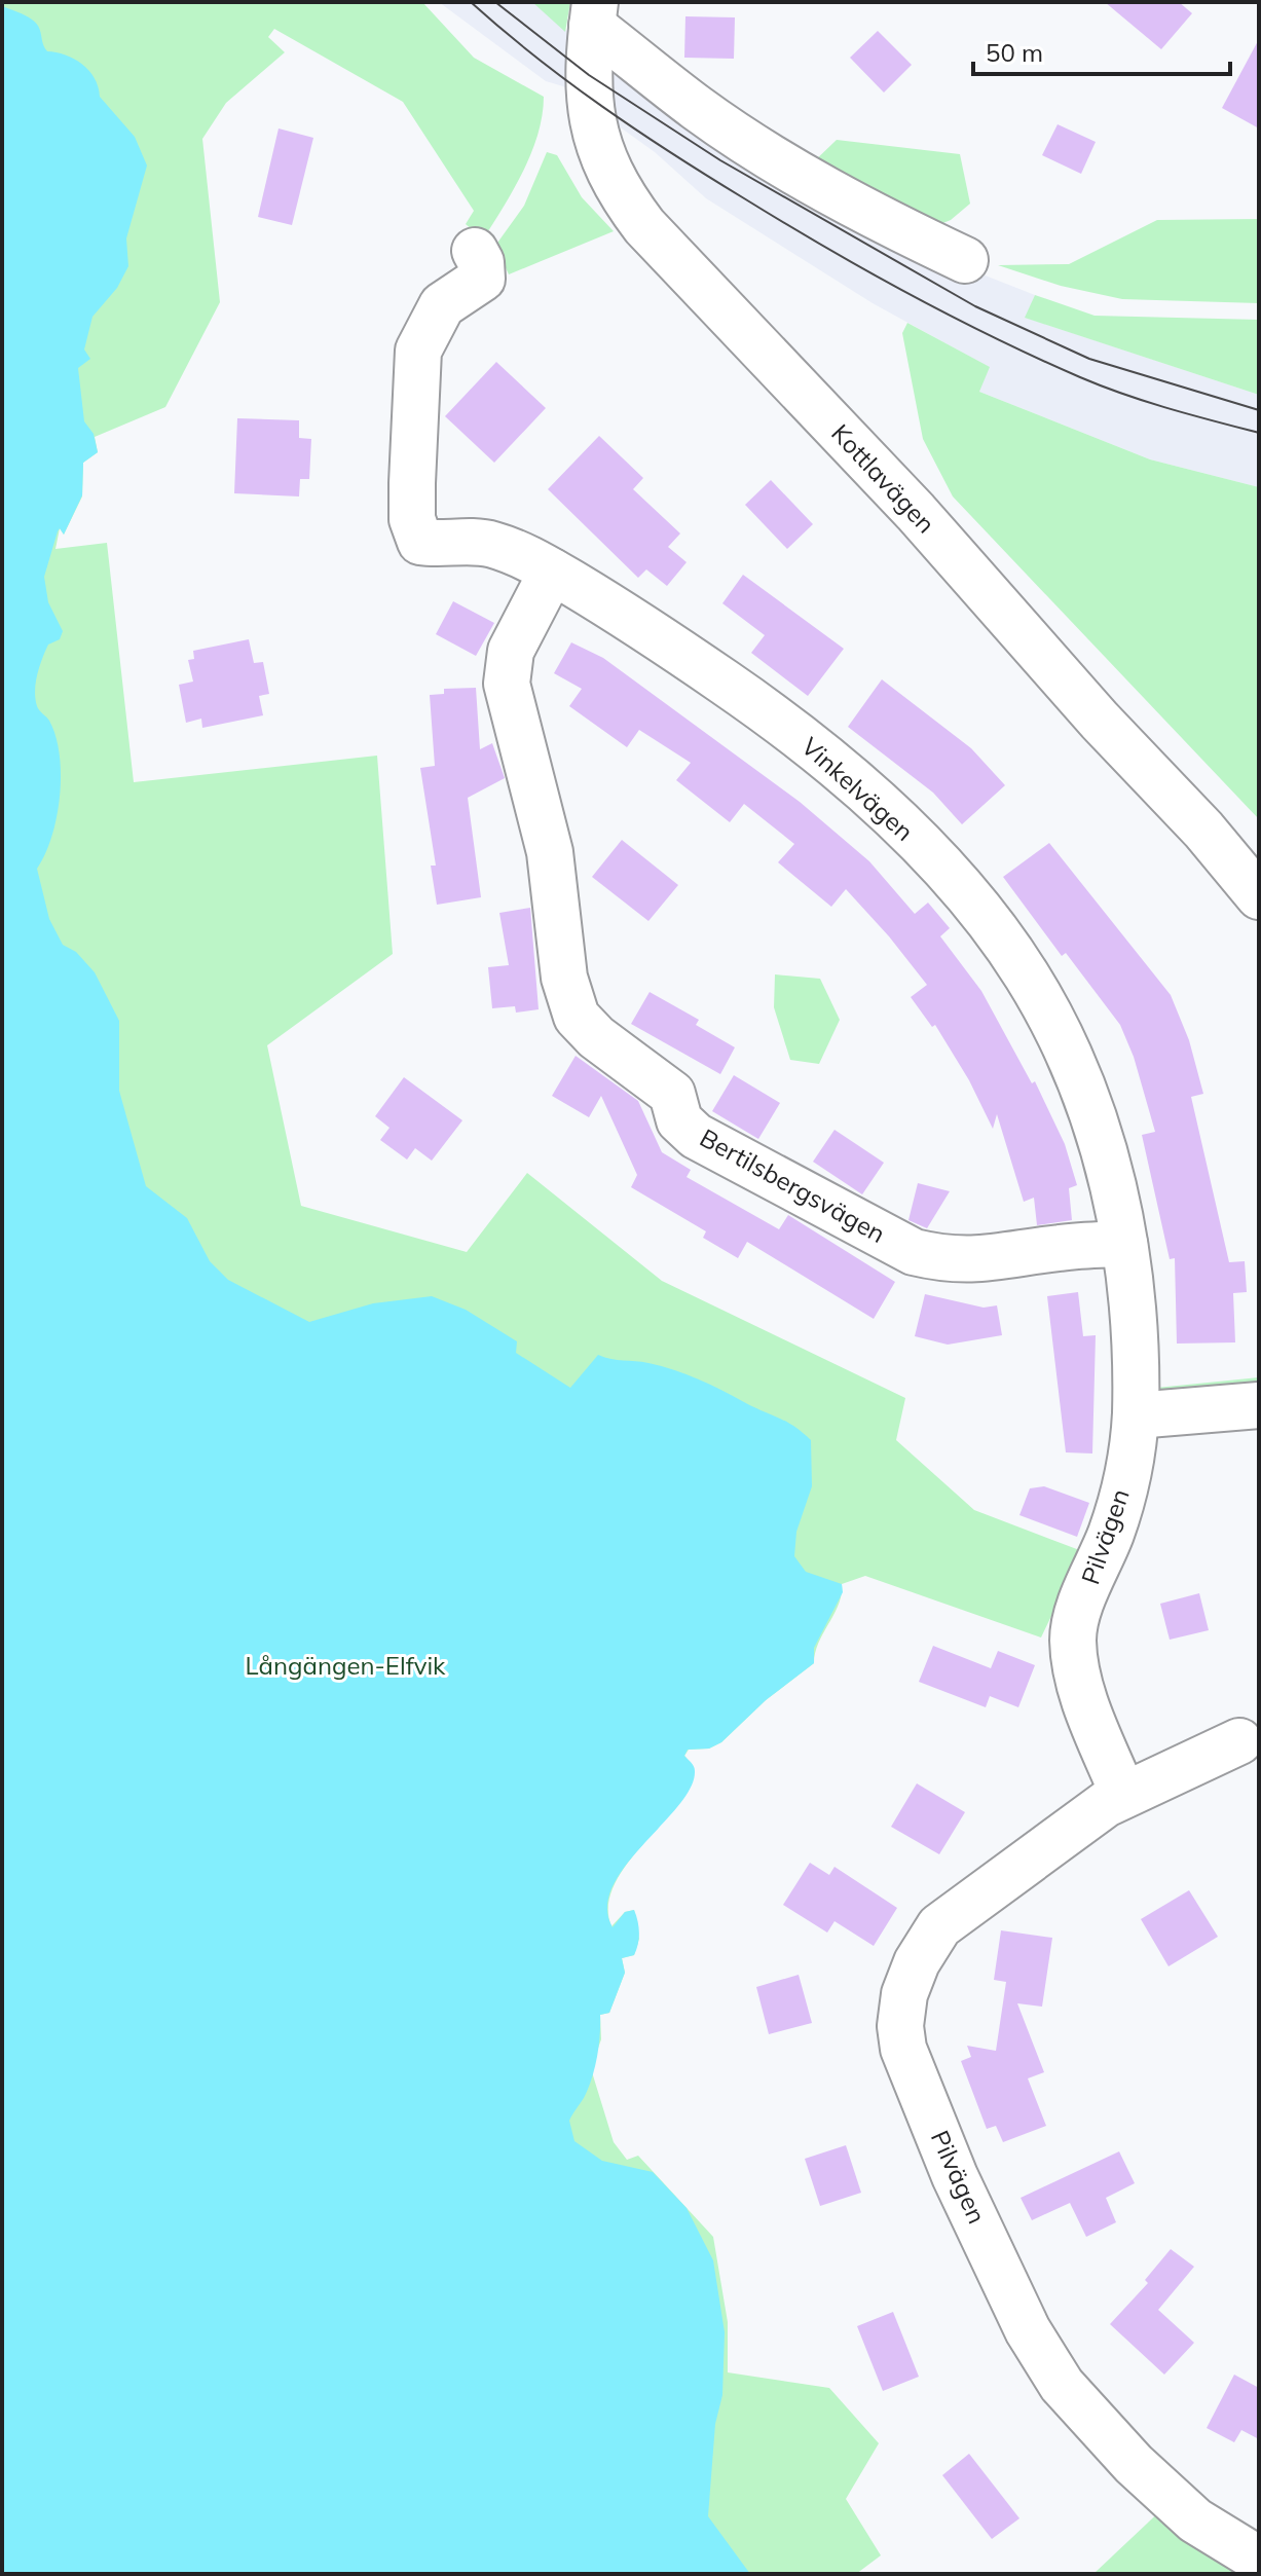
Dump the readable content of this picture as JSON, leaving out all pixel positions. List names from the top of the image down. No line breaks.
{"streets":{"street":["Kottlavägen","Vinkelvägen","Bertilsbergsvägen","Pilvägen"]},"crossings":[["Vinkelvägen","Bertilsbergsvägen"],["Vinkelvägen","Pilvägen"]],"parks":["Långängen-Elfvik"],"scale_bar":"50 m"}
